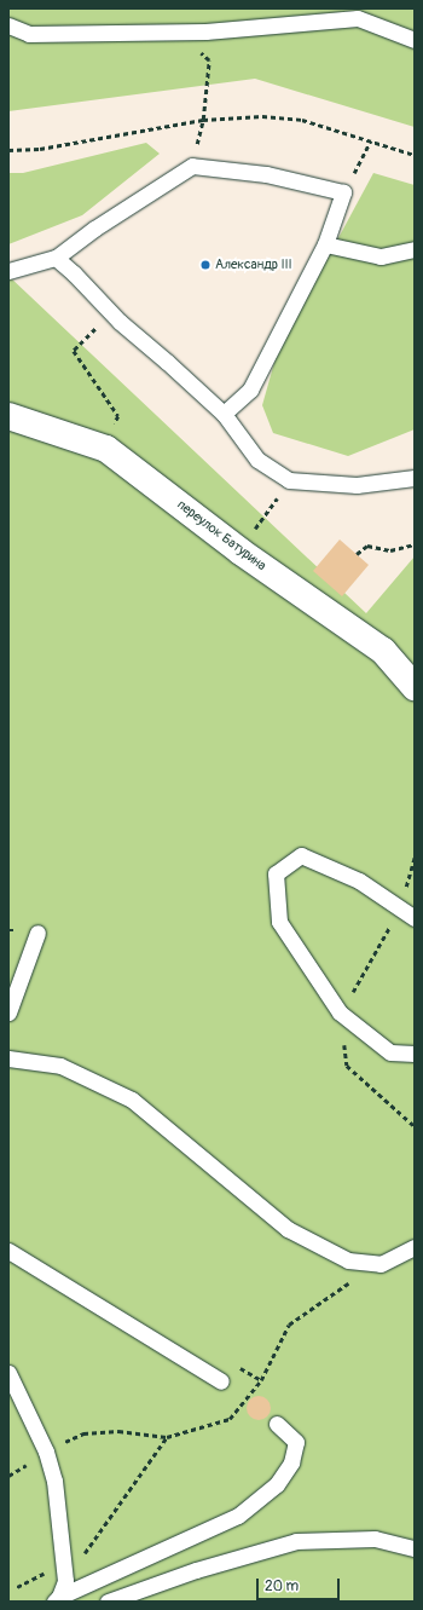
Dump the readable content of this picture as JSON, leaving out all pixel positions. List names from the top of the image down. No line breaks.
{"streets":{"street":["переулок Батурина"]},"places":["Александр III"],"scale_bar":"20 m"}
